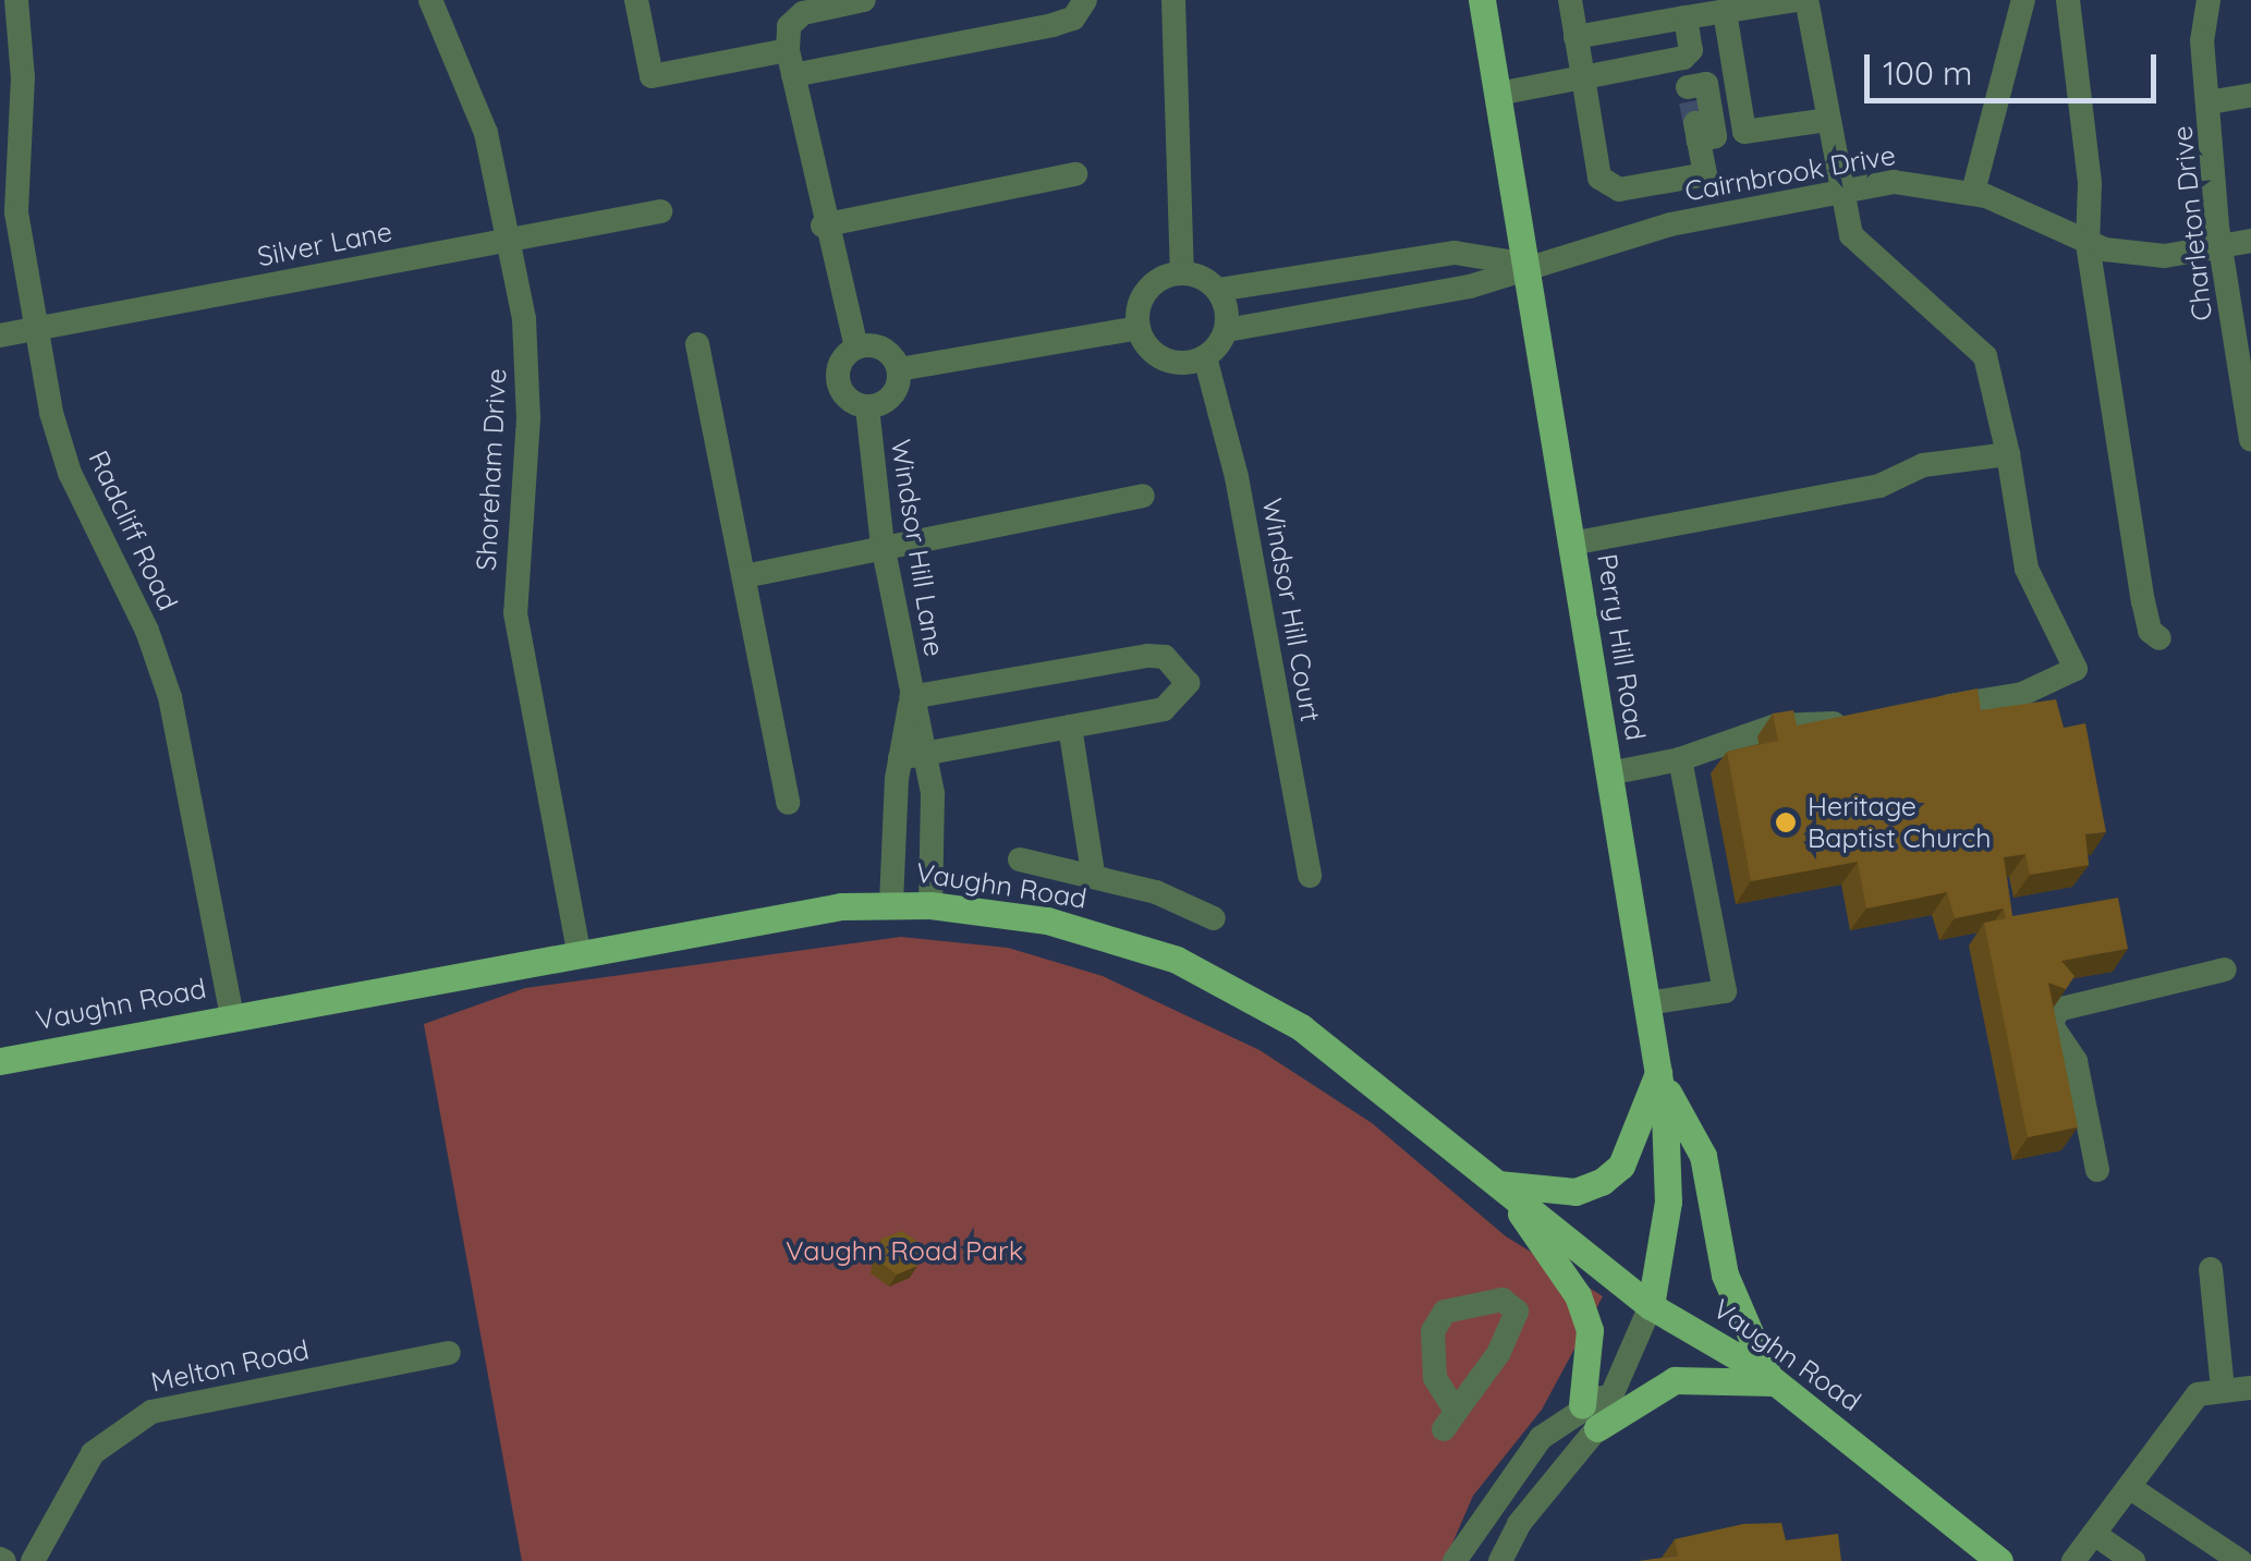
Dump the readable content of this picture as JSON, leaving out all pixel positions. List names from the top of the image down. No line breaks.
{"streets":{"main road":["Perry Hill Road","Vaughn Road"],"street":["Cairnbrook Drive","Charleton Drive","Silver Lane","Shoreham Drive","Radcliff Road","Windsor Hill Lane","Windsor Hill Court","Melton Road"]},"crossings":[["Cairnbrook Drive","Charleton Drive"],["Cairnbrook Drive","Windsor Hill Court"],["Cairnbrook Drive","Perry Hill Road"],["Silver Lane","Shoreham Drive"],["Silver Lane","Radcliff Road"],["Shoreham Drive","Vaughn Road"],["Radcliff Road","Vaughn Road"],["Windsor Hill Lane","Vaughn Road"],["Perry Hill Road","Vaughn Road"]],"parks":["Vaughn Road Park"],"places":["Heritage Baptist Church"],"scale_bar":"100 m"}
